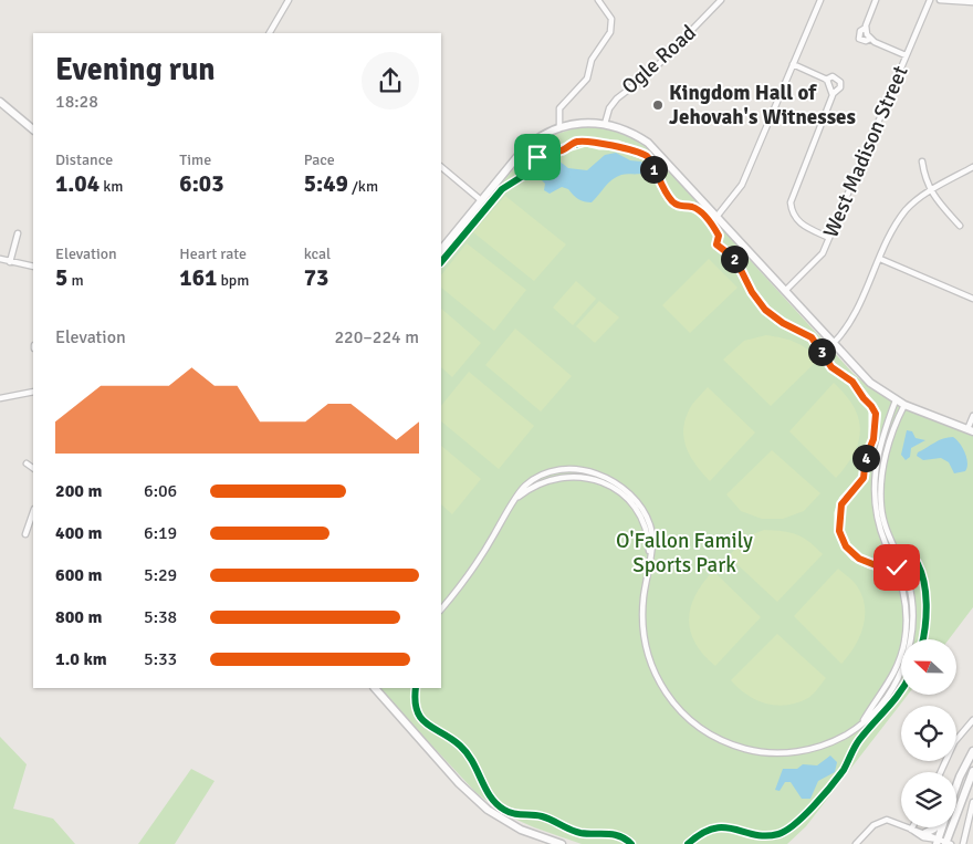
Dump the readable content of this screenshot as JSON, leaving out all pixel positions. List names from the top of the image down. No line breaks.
{"streets":{"street":["Ogle Road","West Madison Street"]},"parks":["O'Fallon Family Sports Park"],"places":["Kingdom Hall of Jehovah's Witnesses"],"north":"left","page":{"heading":["Evening run","18:28"],"stats":[["Distance","1.04 km"],["Time","6:03"],["Pace","5:49 /km"],["Elevation","5 m"],["Heart rate","161 bpm"],["kcal","73"]],"pins":["1","2","3","4"],"chart":["Elevation","220–224 m"],"list":[{"name":"200 m","note":"6:06"},{"name":"400 m","note":"6:19"},{"name":"600 m","note":"5:29"},{"name":"800 m","note":"5:38"},{"name":"1.0 km","note":"5:33"}]}}
